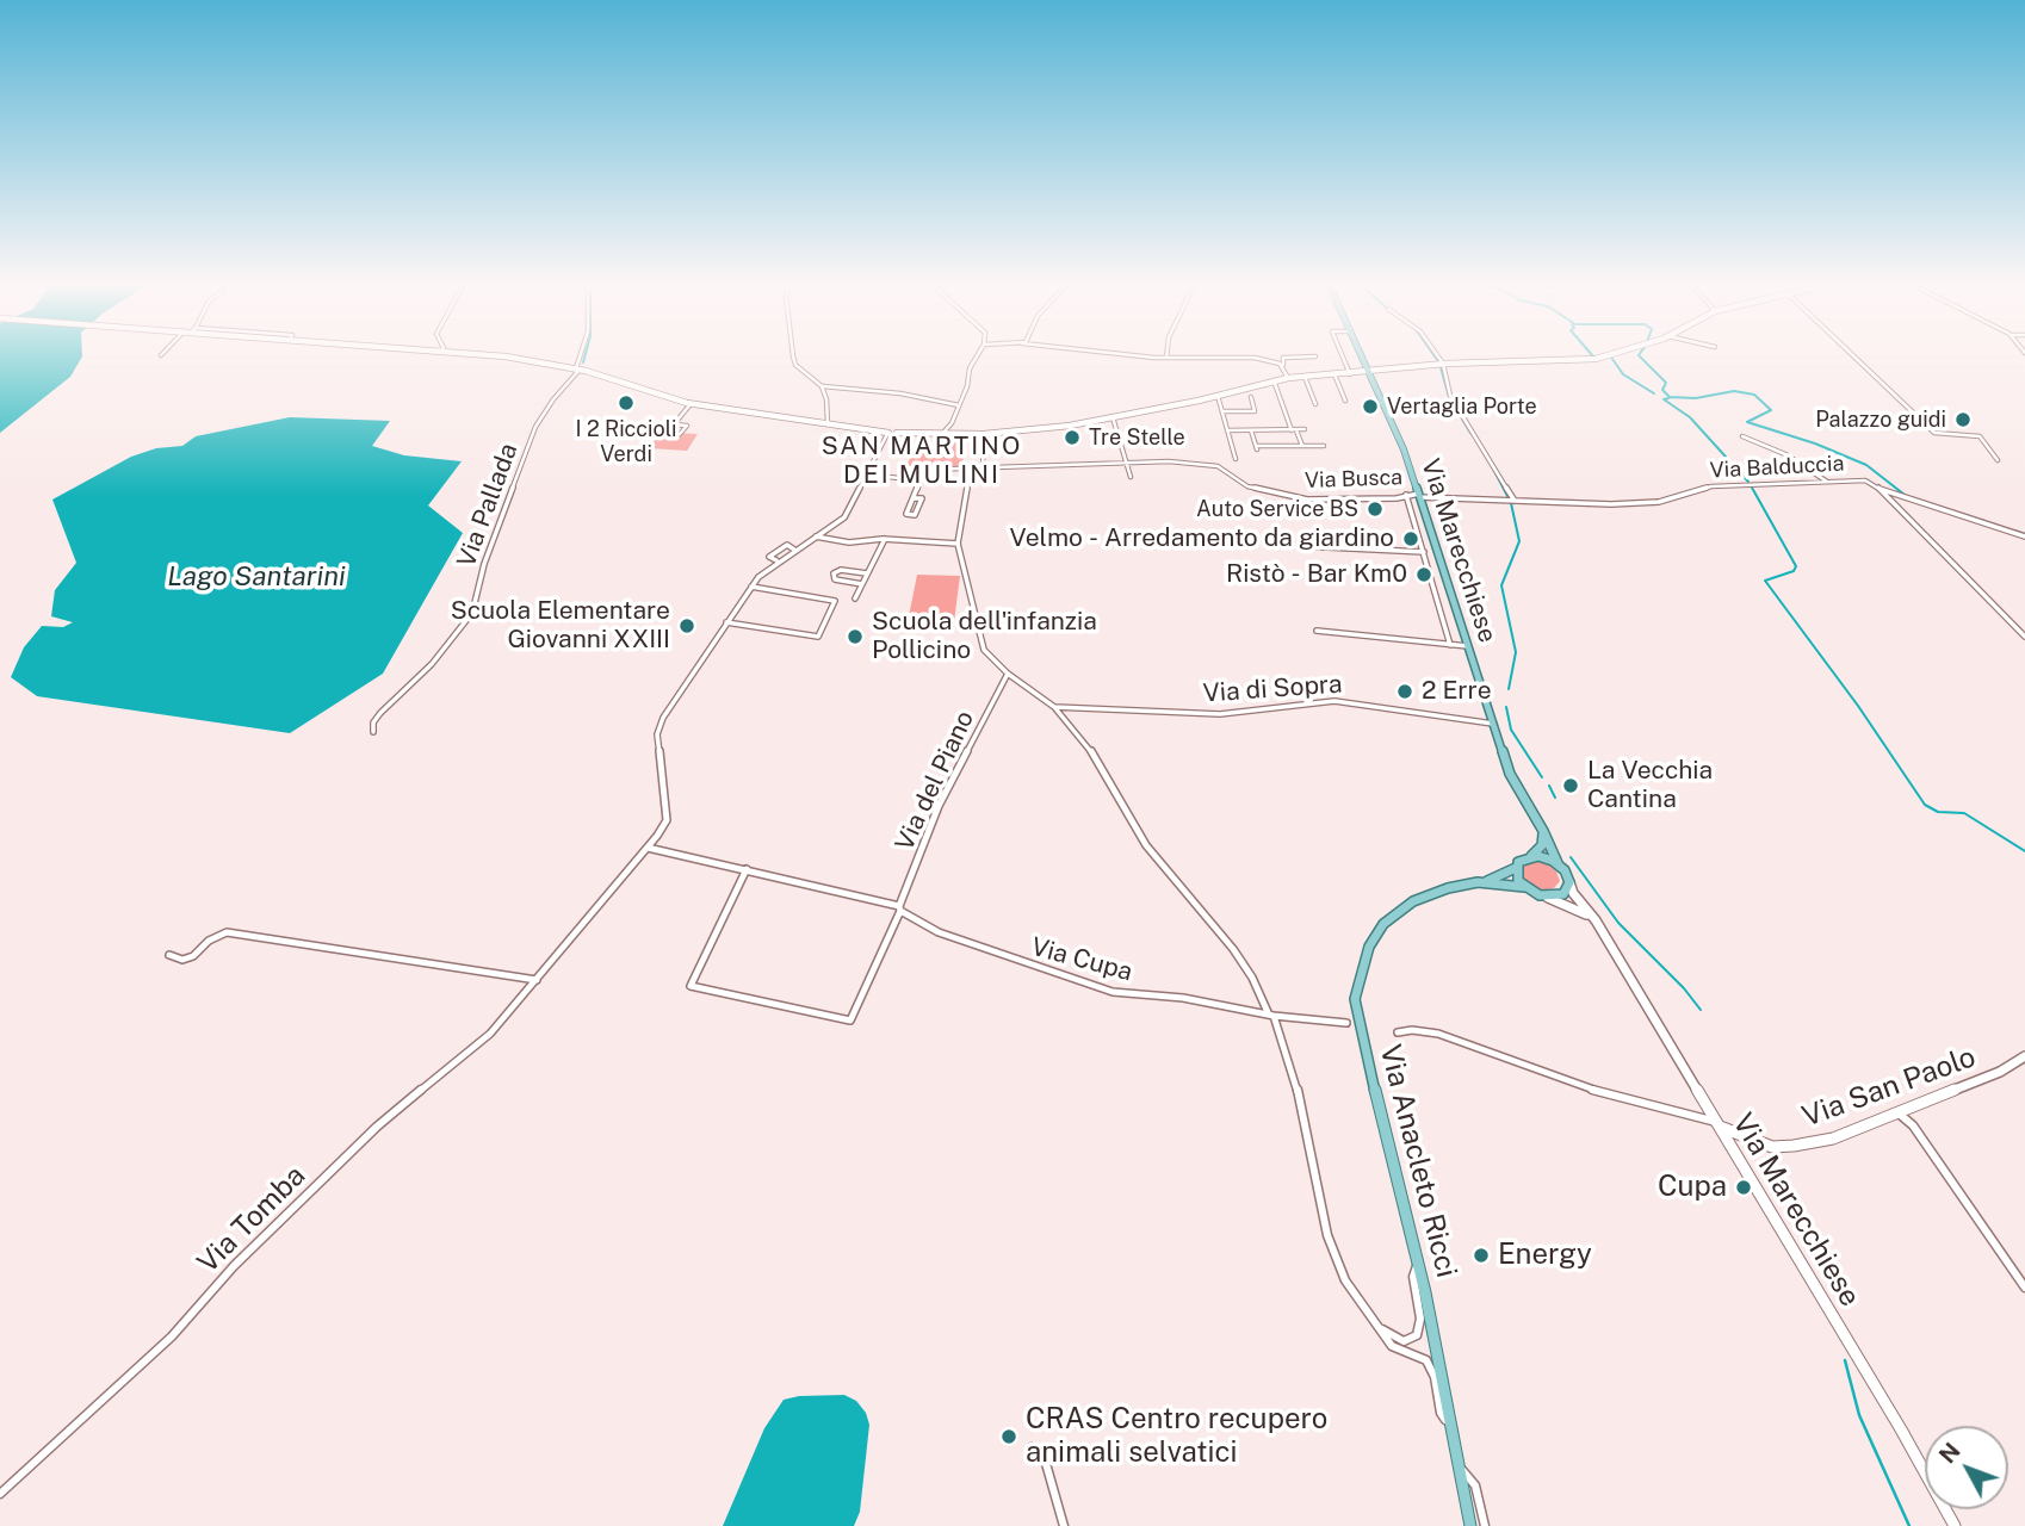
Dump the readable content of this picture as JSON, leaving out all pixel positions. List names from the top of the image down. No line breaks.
{"streets":{"main road":["Via Marecchiese","Via San Paolo","Via Anacleto Ricci"],"street":["Via Balduccia","Via Busca","Via Pallada","Via di Sopra","Via del Piano","Via Cupa","Via Tomba"]},"crossings":[["Via Balduccia","Via Busca"],["Via Balduccia","Via Marecchiese"],["Via Busca","Via Marecchiese"],["Via Marecchiese","Via di Sopra"],["Via Marecchiese","Via San Paolo"],["Via Marecchiese","Via Anacleto Ricci"],["Via del Piano","Via Cupa"],["Via Cupa","Via Tomba"]],"districts":["SAN MARTINO DEI MULINI"],"water":["Lago Santarini"],"places":["I 2 Riccioli Verdi","Vertaglia Porte","Palazzo guidi","Tre Stelle","Auto Service BS","Velmo - Arredamento da giardino","Ristò - Bar Km0","Scuola Elementare Giovanni XXIII","Scuola dell'infanzia Pollicino","2 Erre","La Vecchia Cantina","Cupa","Energy","CRAS Centro recupero animali selvatici"],"north":"top left"}
